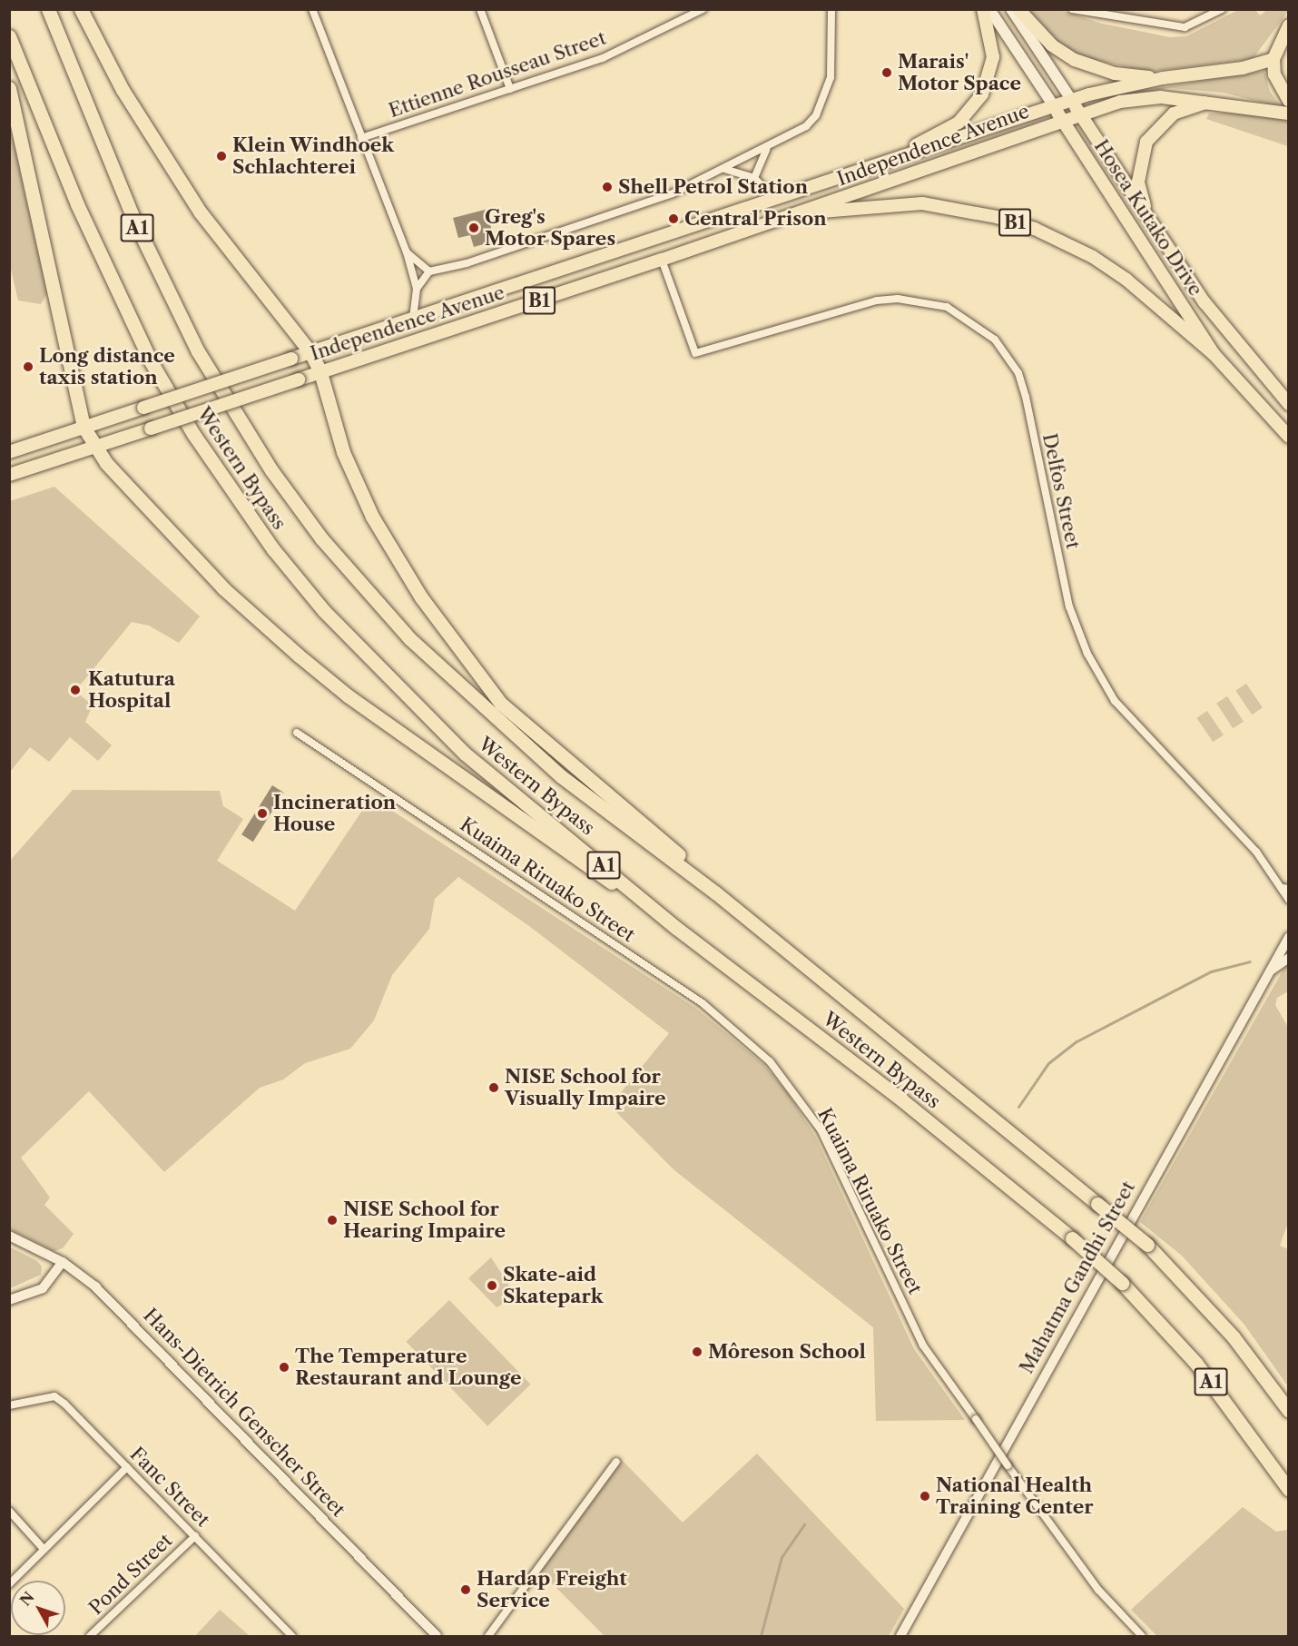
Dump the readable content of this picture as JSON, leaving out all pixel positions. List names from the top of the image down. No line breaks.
{"streets":{"highway":["A1","Western Bypass"],"main road":["Independence Avenue","Hosea Kutako Drive","B1"],"street":["Ettienne Rousseau Street","Delfos Street","Kuaima Riruako Street","Mahatma Gandhi Street","Hans-Dietrich Genscher Street","Fanc Street","Pond Street"]},"crossings":[["Independence Avenue","Hosea Kutako Drive"],["Independence Avenue","B1"],["Independence Avenue","Delfos Street"],["Hosea Kutako Drive","B1"],["Fanc Street","Pond Street"]],"places":["Marais' Motor Space","Klein Windhoek Schlachterei","Shell Petrol Station","Central Prison","Greg's Motor Spares","Long distance taxis station","Katutura Hospital","Incineration House","NISE School for Visually Impaire","NISE School for Hearing Impaire","Skate-aid Skatepark","Môreson School","The Temperature Restaurant and Lounge","National Health Training Center","Hardap Freight Service"],"north":"top left"}
